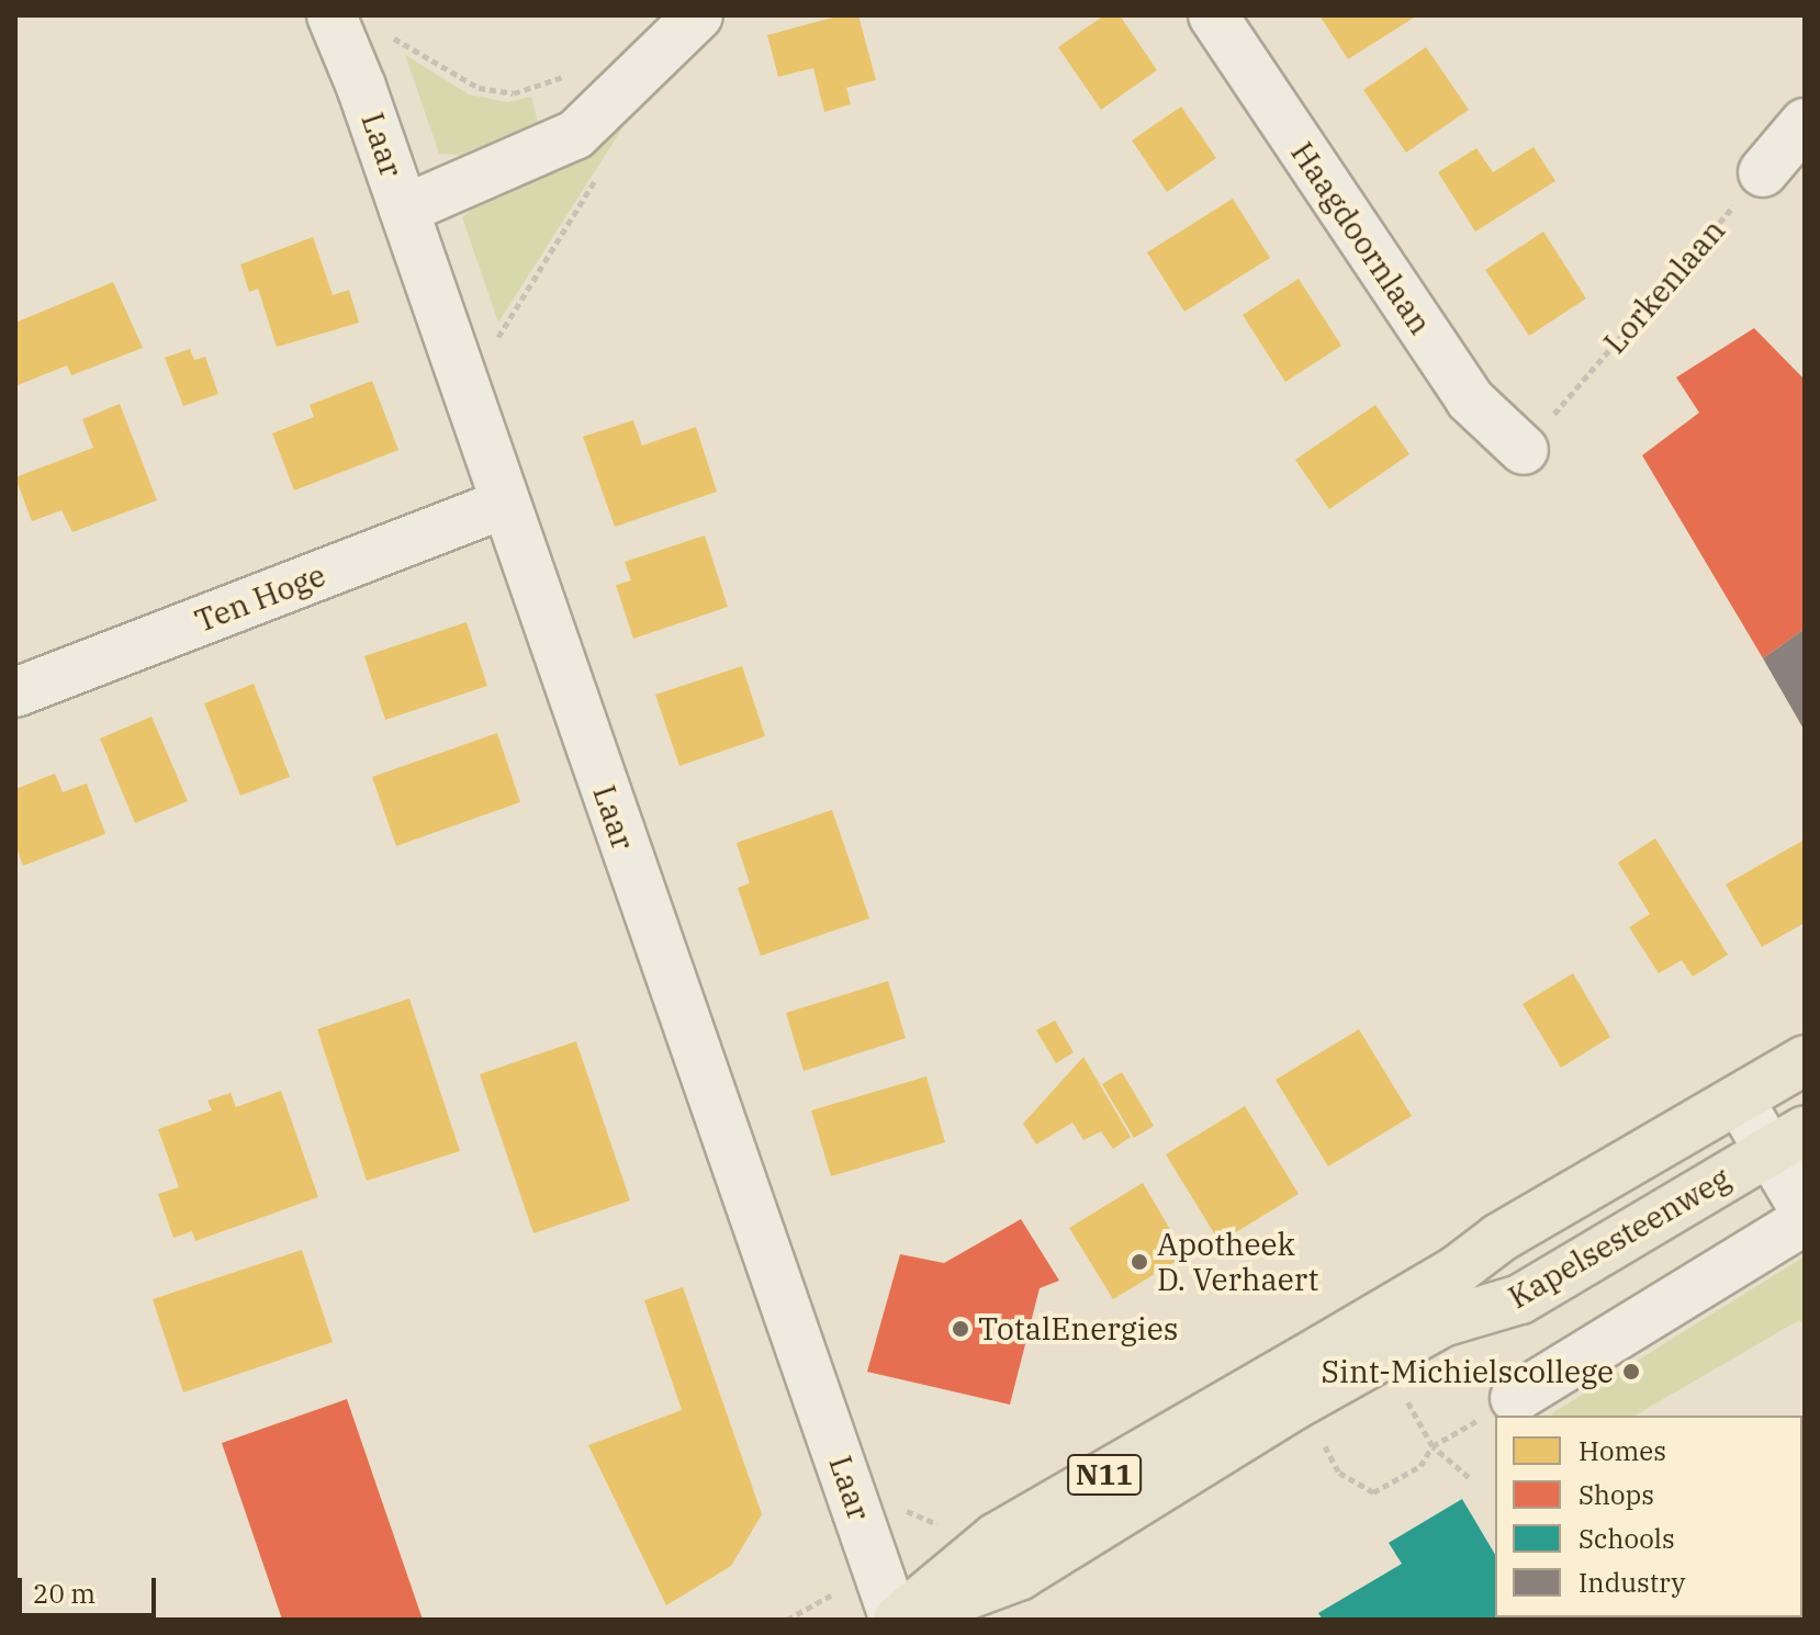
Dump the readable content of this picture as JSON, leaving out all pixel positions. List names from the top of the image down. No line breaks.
{"streets":{"main road":["Kapelsesteenweg","N11"],"street":["Laar","Haagdoornlaan","Ten Hoge"],"path":["Lorkenlaan"]},"crossings":[["Laar","Ten Hoge"],["Laar","Kapelsesteenweg"],["Haagdoornlaan","Lorkenlaan"]],"places":["Apotheek D. Verhaert","TotalEnergies","Sint-Michielscollege"],"legend":["Homes","Shops","Schools","Industry"],"scale_bar":"20 m"}
